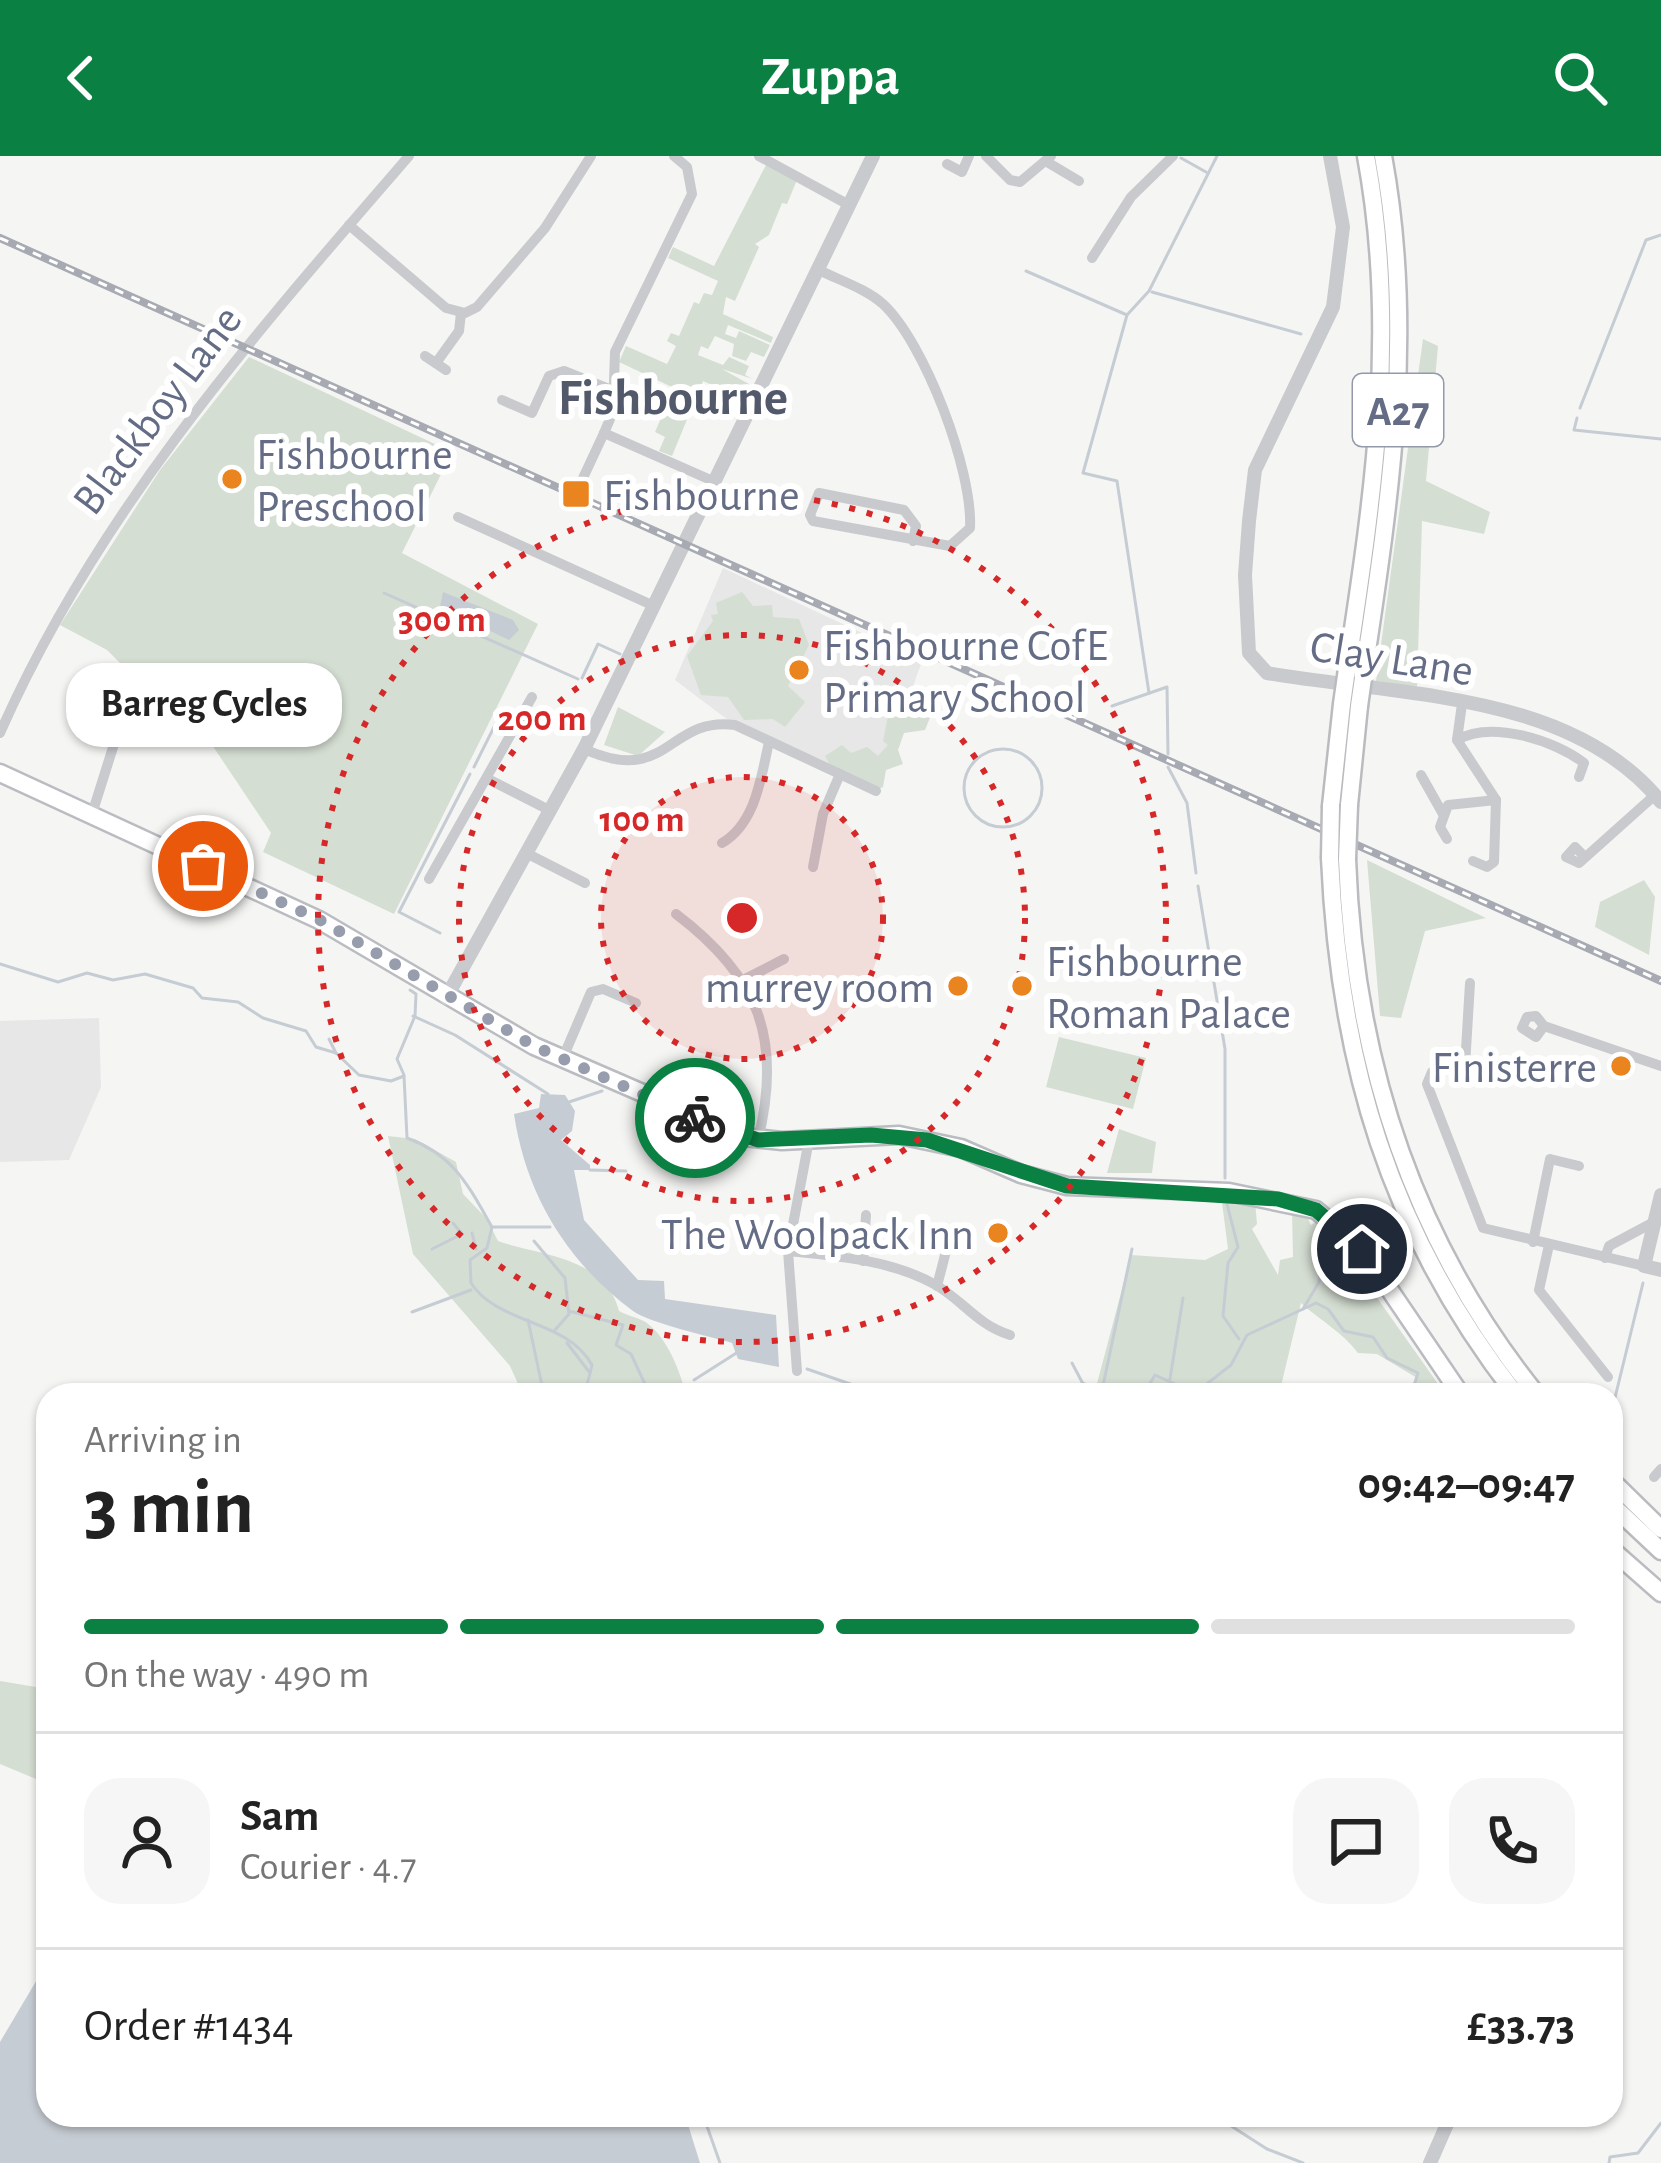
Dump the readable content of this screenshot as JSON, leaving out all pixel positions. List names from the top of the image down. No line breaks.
{"streets":{"main road":["A27"],"street":["Blackboy Lane","Clay Lane"]},"districts":["Fishbourne"],"places":{"other":["Fishbourne Preschool","Fishbourne CofE Primary School","Barreg Cycles","murrey room","Fishbourne Roman Palace","Finisterre","The Woolpack Inn"],"transit":["Fishbourne"]},"page":{"header":"Zuppa","bubble":"Barreg Cycles","heading":["3 min","Arriving in","09:42–09:47"],"panel":["Sam","Courier · 4.7","Order #1434","£33.73"],"bar":"On the way · 490 m"},"rings":["300 m","200 m","100 m"]}
